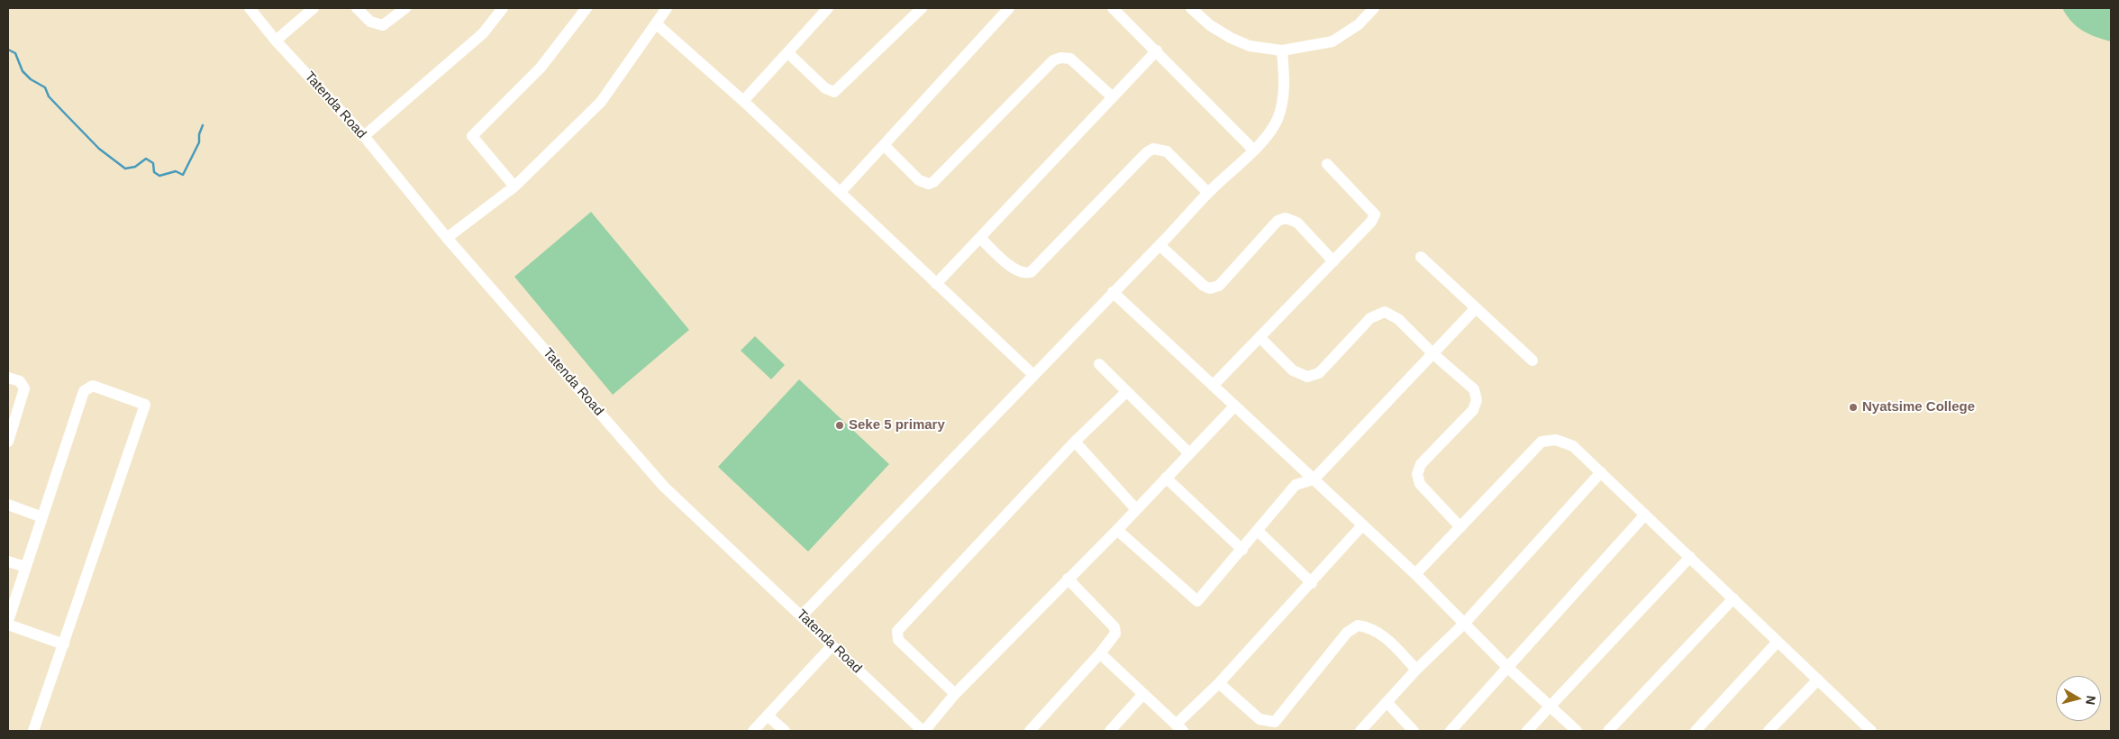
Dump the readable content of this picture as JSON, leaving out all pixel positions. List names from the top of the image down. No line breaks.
{"streets":{"street":["Tatenda Road"]},"places":["Nyatsime College","Seke 5 primary"],"north":"right"}
